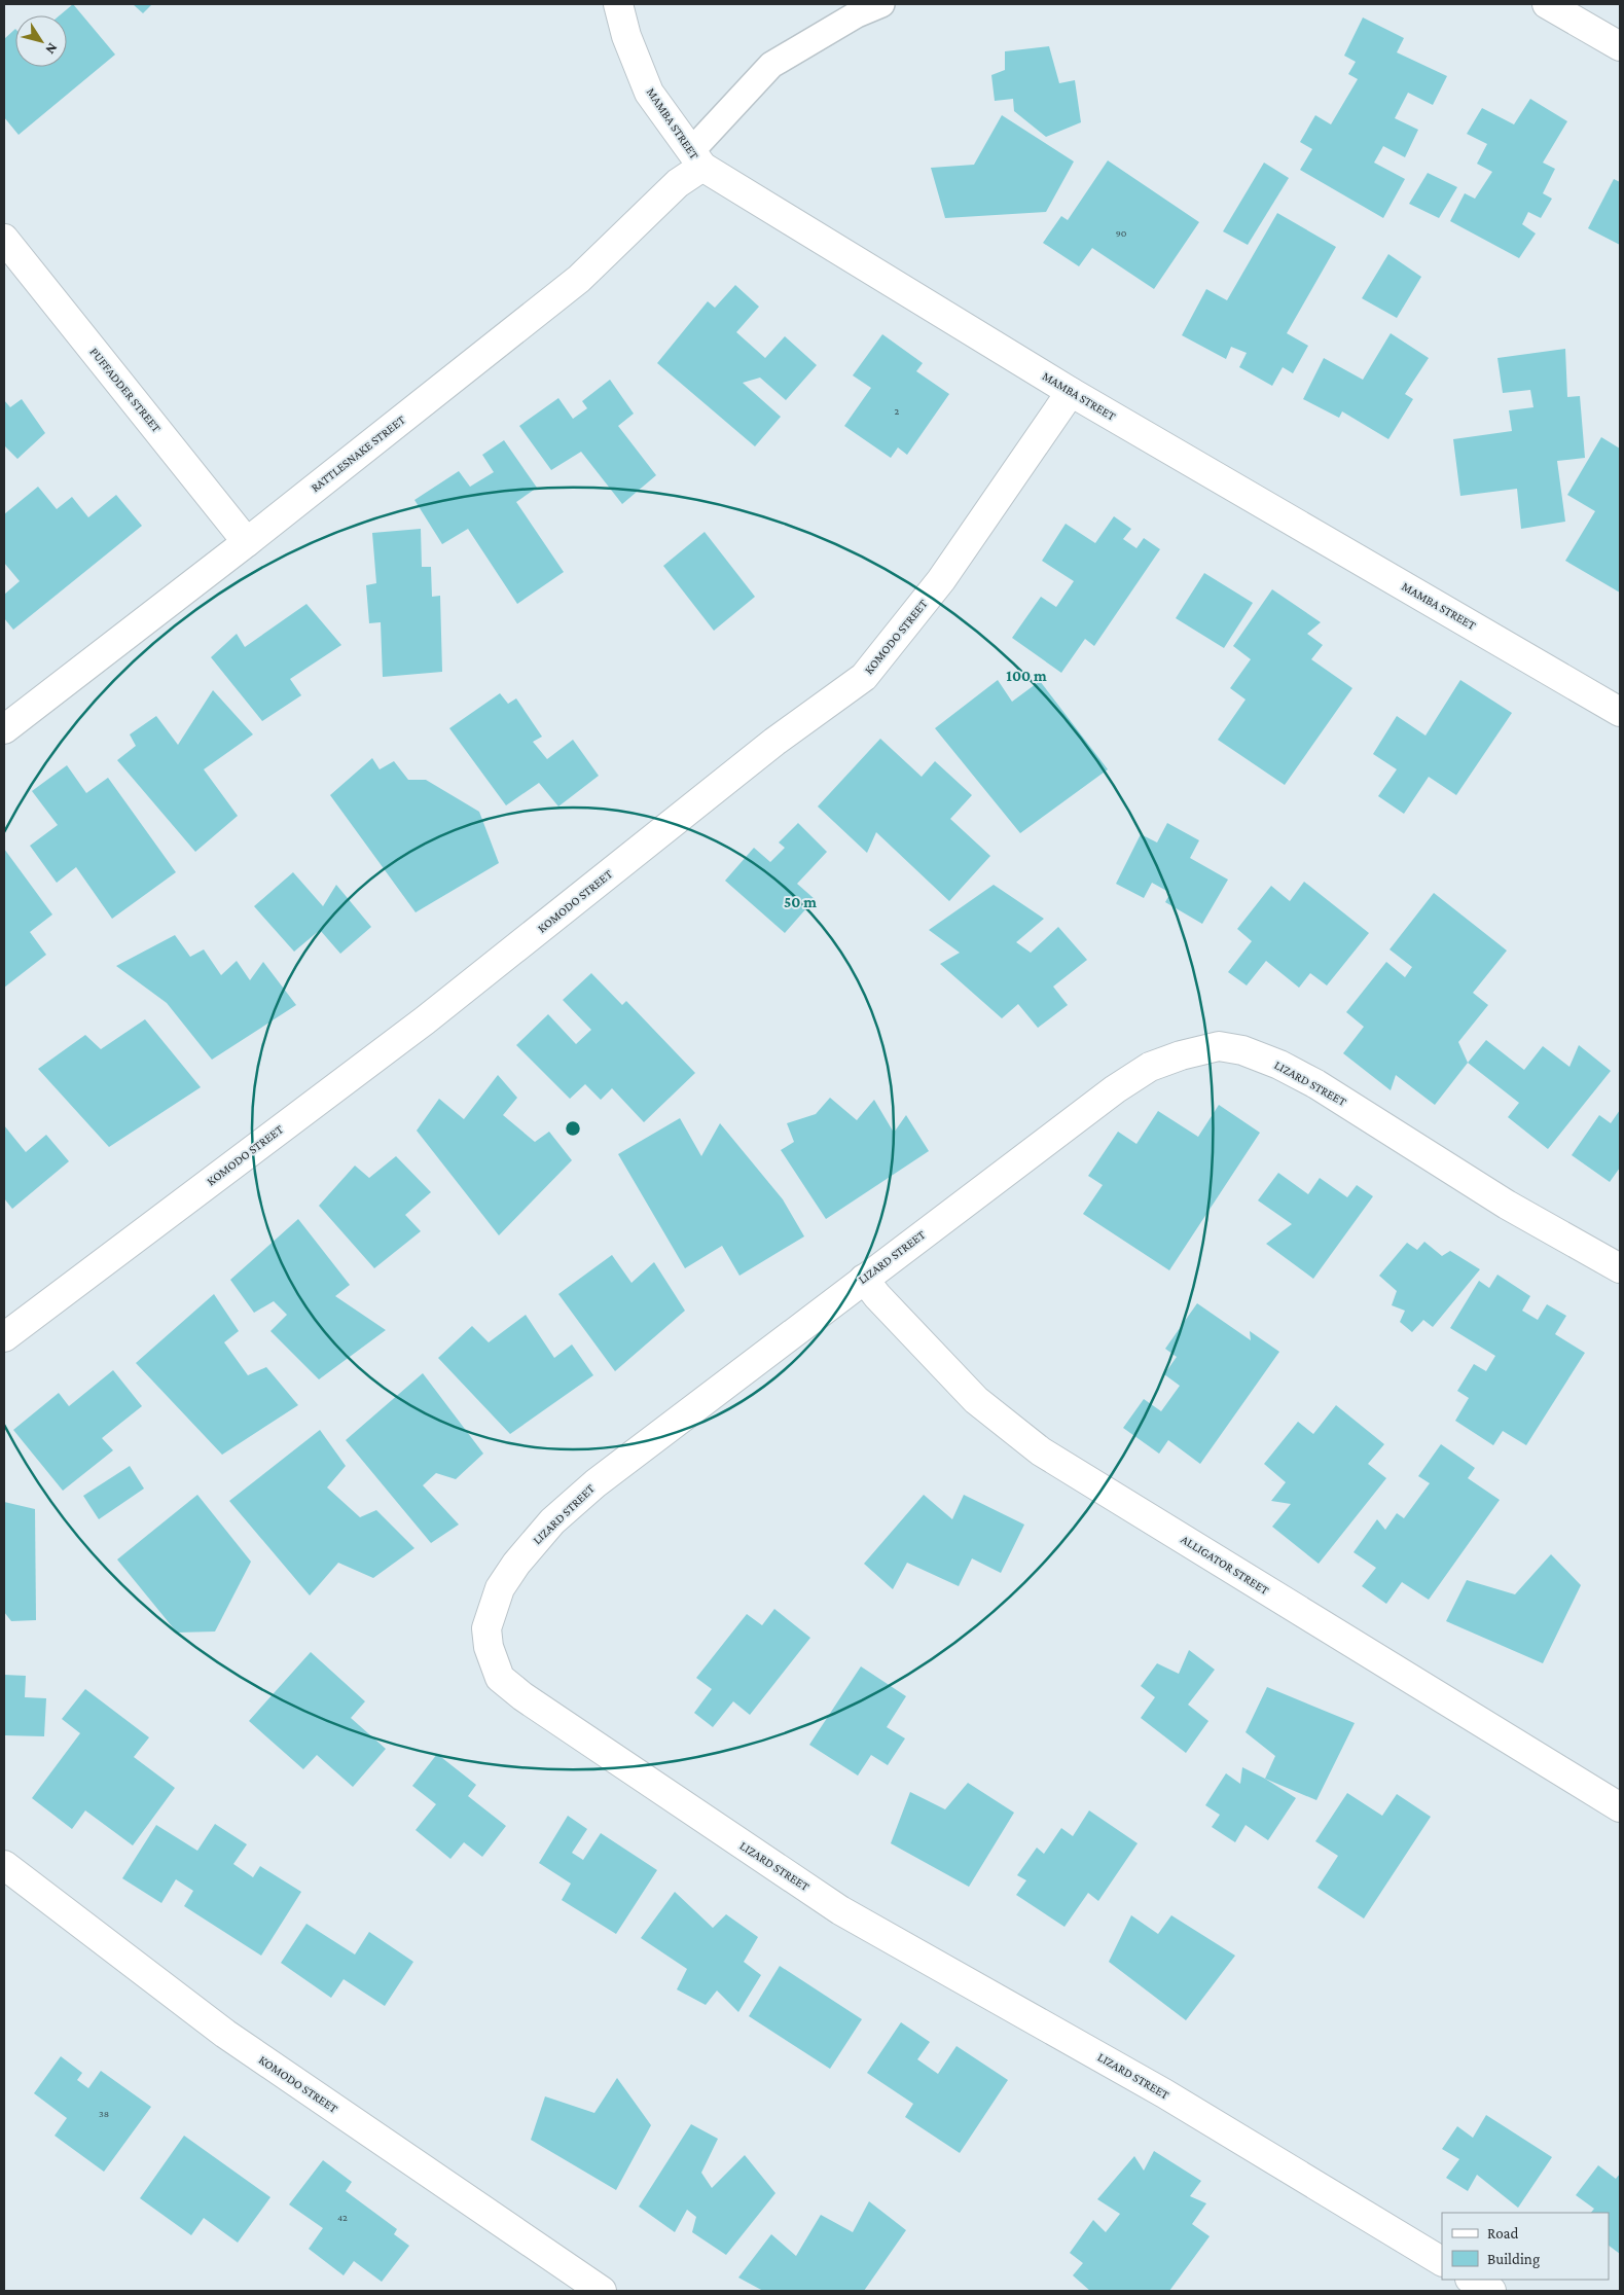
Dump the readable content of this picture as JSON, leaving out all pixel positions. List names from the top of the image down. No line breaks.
{"streets":{"street":["MAMBA STREET","PUFFADDER STREET","RATTLESNAKE STREET","KOMODO STREET","LIZARD STREET","ALLIGATOR STREET"]},"crossings":[["MAMBA STREET","RATTLESNAKE STREET"],["MAMBA STREET","KOMODO STREET"],["PUFFADDER STREET","RATTLESNAKE STREET"],["LIZARD STREET","ALLIGATOR STREET"]],"house_numbers":["90","2","38","42"],"legend":["Road","Building"],"north":"bottom right","rings":["100 m","50 m"]}
